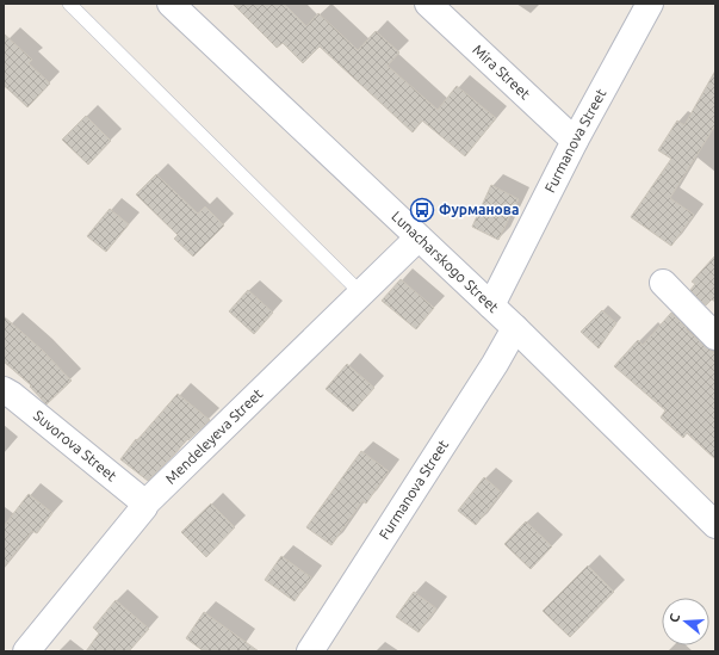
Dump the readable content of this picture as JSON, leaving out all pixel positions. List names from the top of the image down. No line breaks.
{"streets":{"street":["Mira Street","Furmanova Street","Lunacharskogo Street","Mendeleyeva Street","Suvorova Street"]},"crossings":[["Mira Street","Furmanova Street"],["Furmanova Street","Lunacharskogo Street"],["Lunacharskogo Street","Mendeleyeva Street"],["Mendeleyeva Street","Suvorova Street"]],"places":{"bus stop":["Фурманова"]},"north":"left"}
